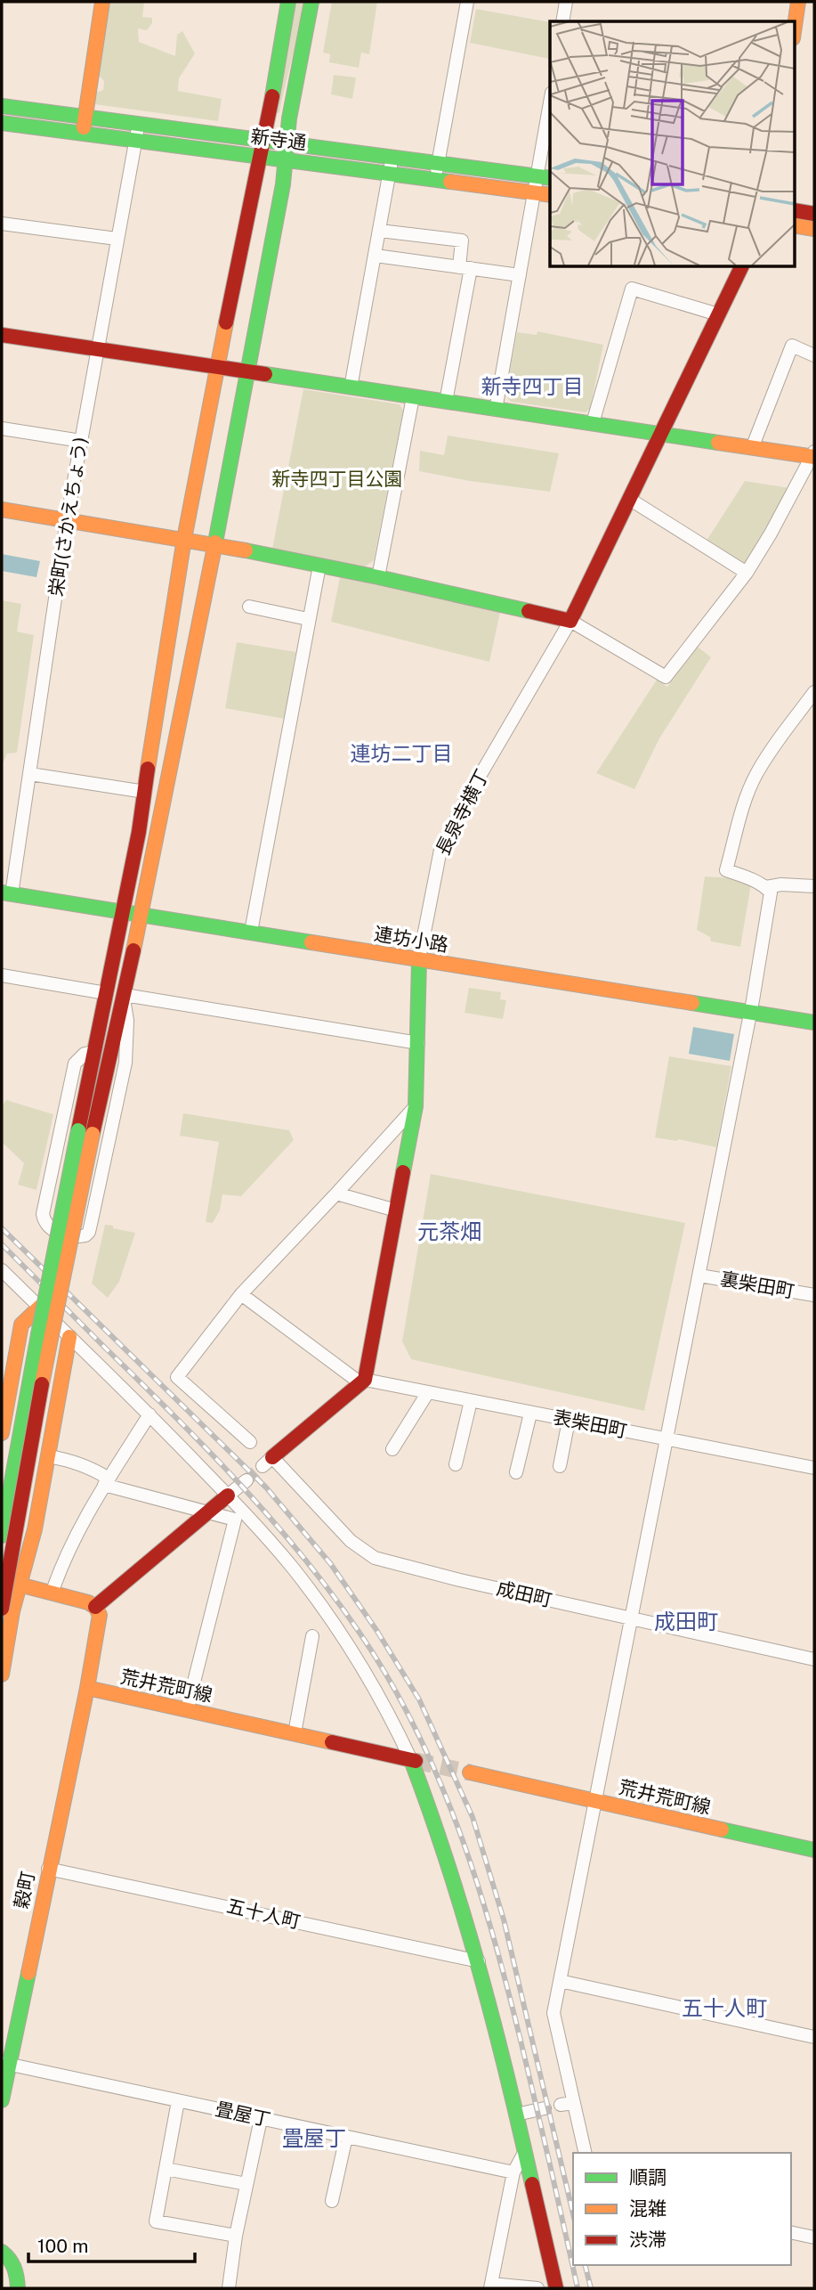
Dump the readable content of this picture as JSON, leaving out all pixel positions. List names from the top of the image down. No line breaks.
{"streets":{"street":["新寺通","栄町(さかえちょう)","長泉寺横丁","連坊小路","裏柴田町","表柴田町","成田町","荒井荒町線","穀町","五十人町","畳屋丁"]},"crossings":[["新寺通","栄町(さかえちょう)"],["栄町(さかえちょう)","連坊小路"],["長泉寺横丁","連坊小路"],["荒井荒町線","穀町"],["穀町","五十人町"],["穀町","畳屋丁"]],"districts":["新寺四丁目","連坊二丁目","元茶畑","成田町","五十人町","畳屋丁"],"parks":["新寺四丁目公園"],"legend":["順調","混雑","渋滞"],"scale_bar":"100 m"}
